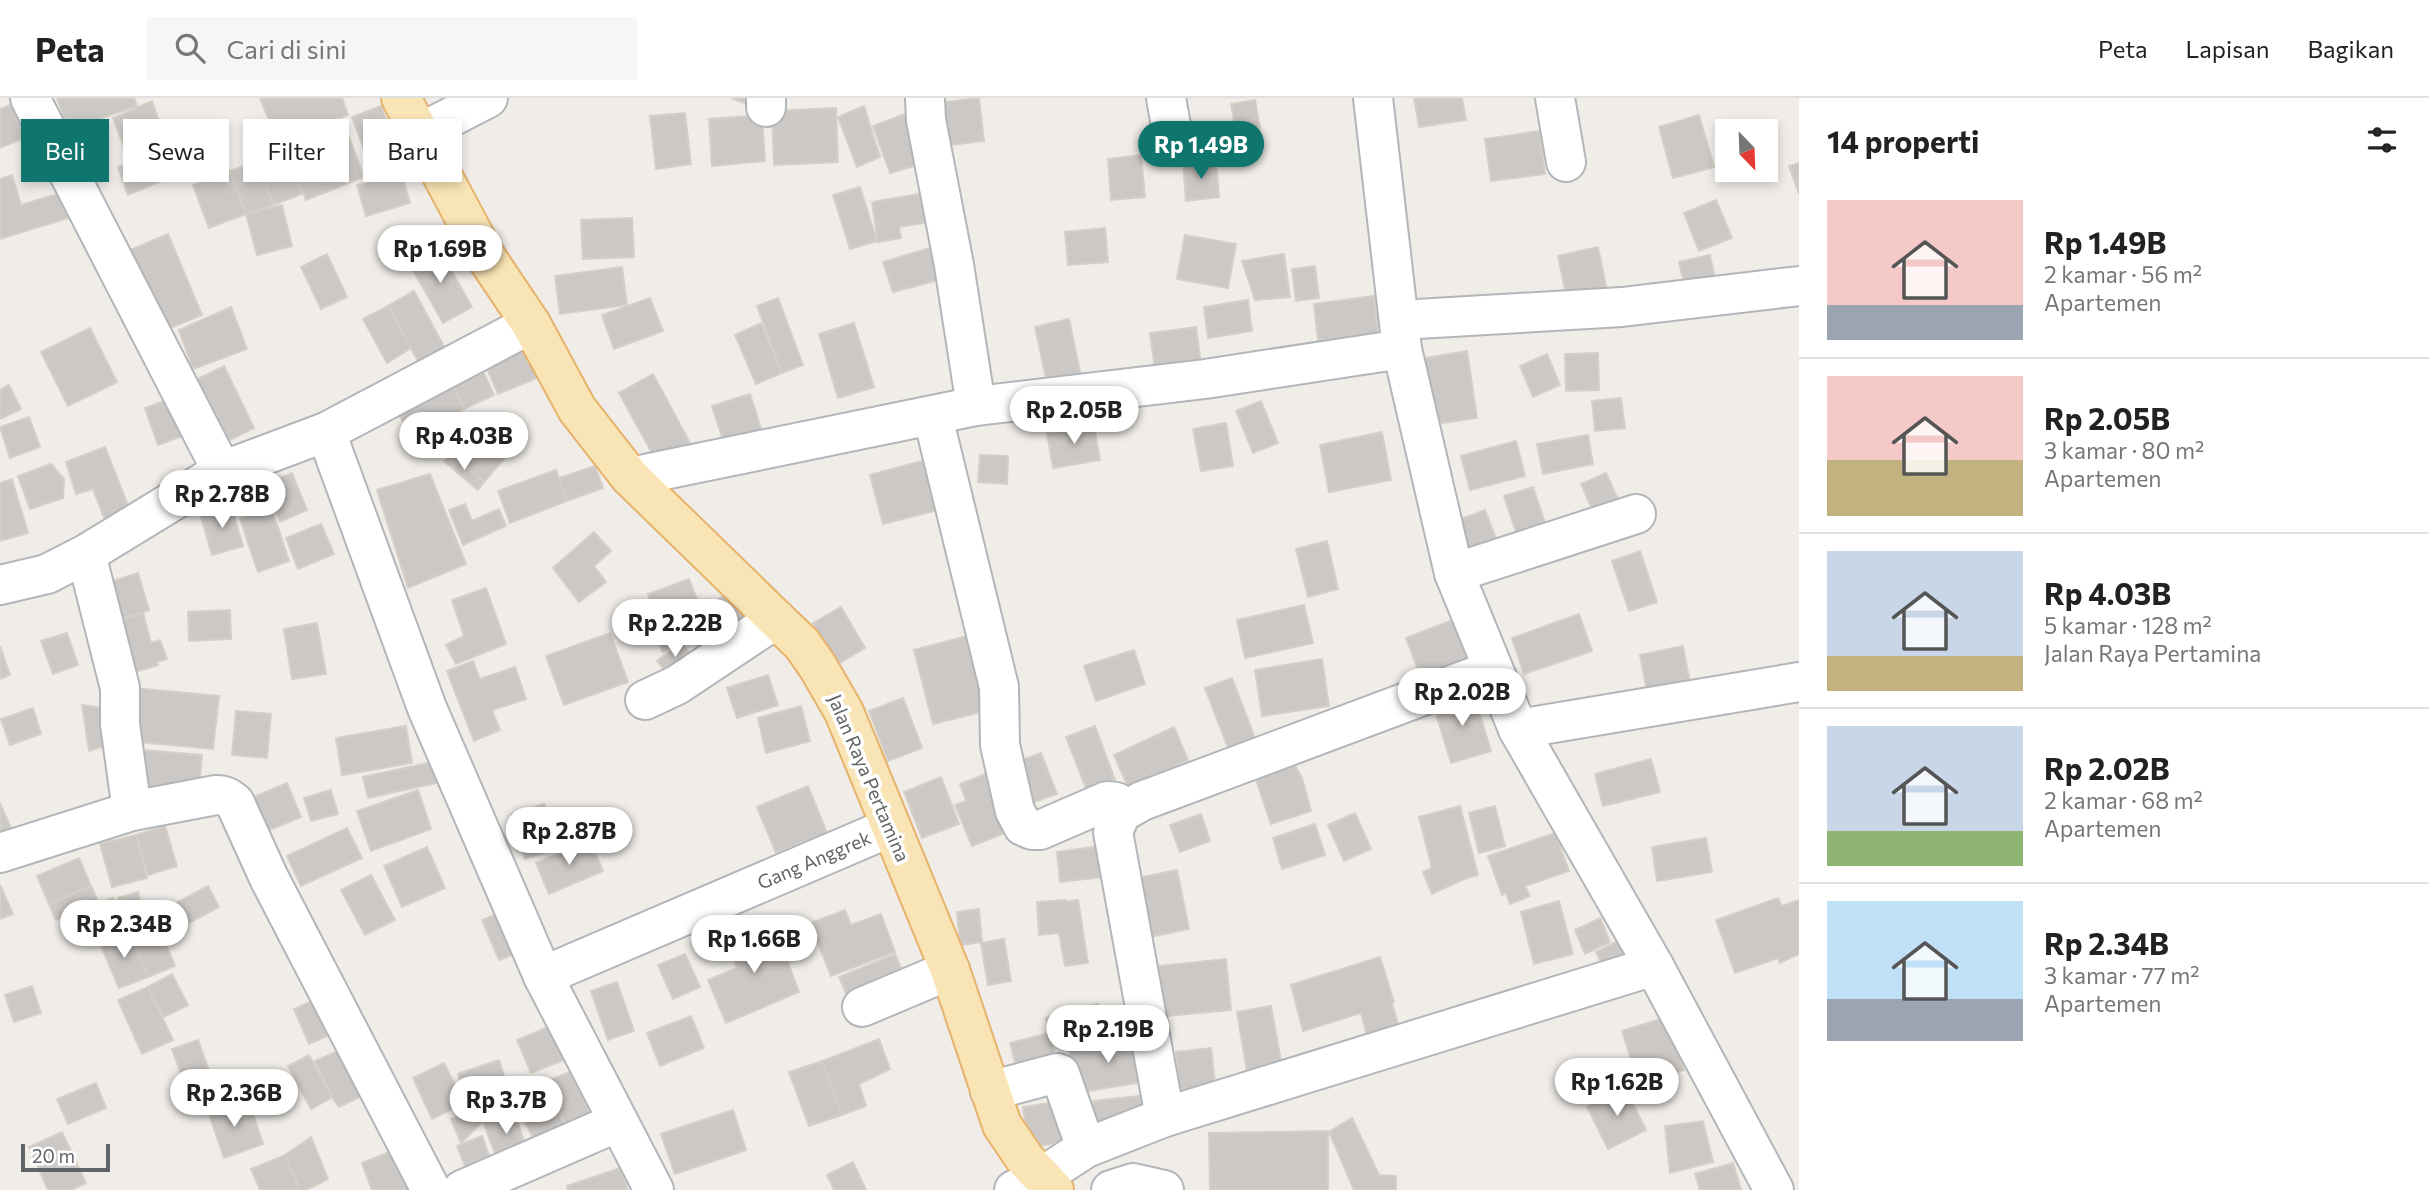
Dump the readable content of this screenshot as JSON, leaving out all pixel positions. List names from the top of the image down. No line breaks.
{"streets":{"main road":["Jalan Raya Pertamina"],"street":["Gang Anggrek"]},"crossings":[["Jalan Raya Pertamina","Gang Anggrek"]],"scale_bar":"20 m","north":"bottom right","page":{"header":"Peta","search":"Cari di sini","nav":["Peta","Lapisan","Bagikan"],"heading":"14 properti","chip":["Beli","Sewa","Filter","Baru"],"price":["Rp 1.49B","Rp 1.69B","Rp 2.05B","Rp 4.03B","Rp 2.78B","Rp 2.22B","Rp 2.02B","Rp 2.87B","Rp 2.34B","Rp 1.66B","Rp 2.19B","Rp 1.62B","Rp 2.36B","Rp 3.7B"],"list":[{"name":"Rp 1.49B","note":"2 kamar · 56 m² · Apartemen"},{"name":"Rp 2.05B","note":"3 kamar · 80 m² · Apartemen"},{"name":"Rp 4.03B","note":"5 kamar · 128 m² · Jalan Raya Pertamina"},{"name":"Rp 2.02B","note":"2 kamar · 68 m² · Apartemen"},{"name":"Rp 2.34B","note":"3 kamar · 77 m² · Apartemen"}],"scale":"20 m"}}
